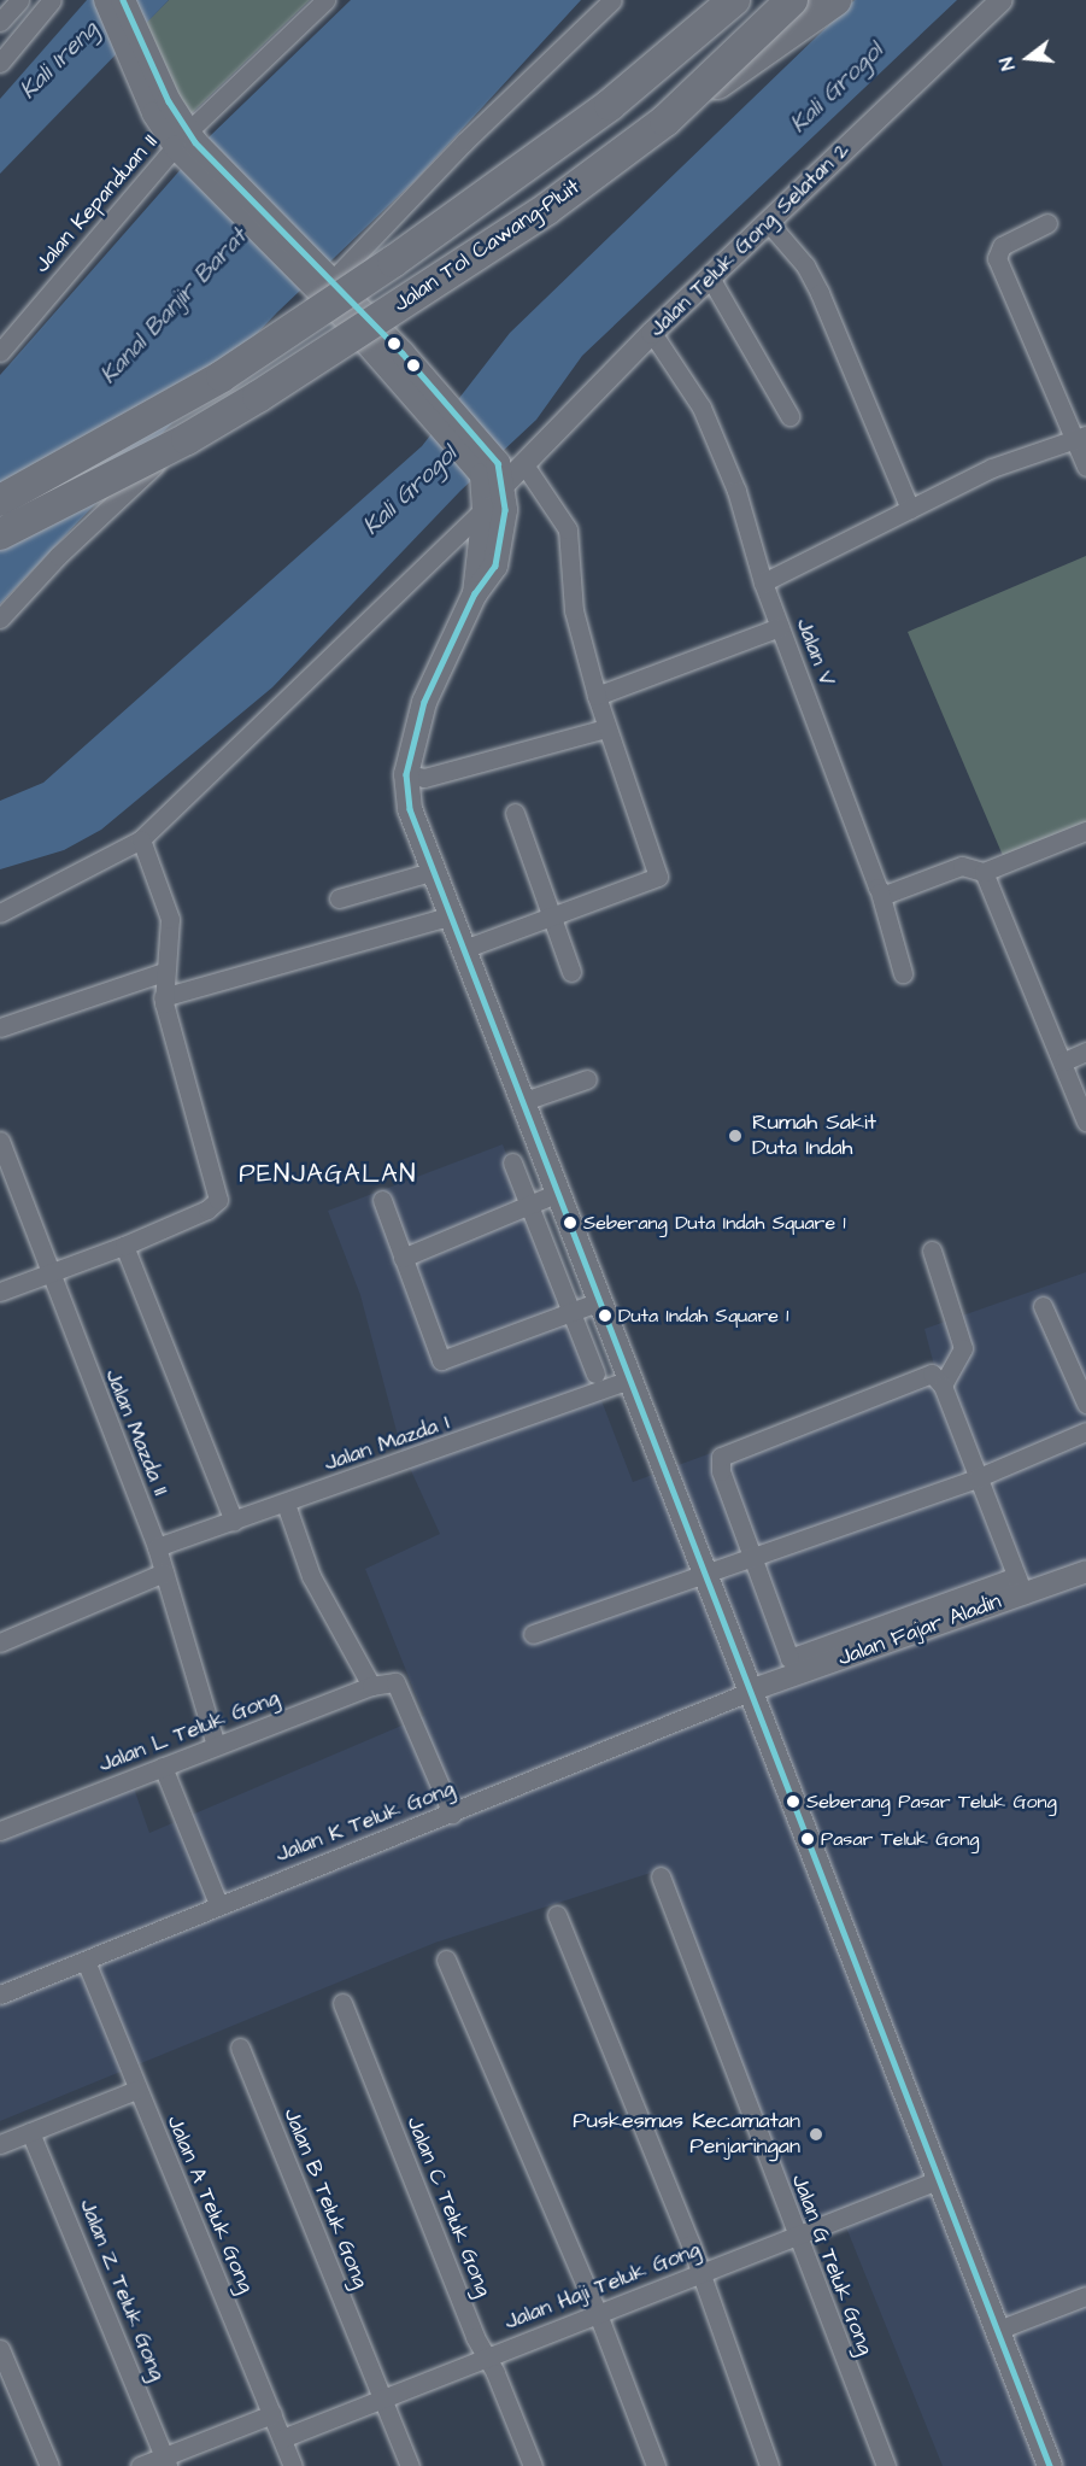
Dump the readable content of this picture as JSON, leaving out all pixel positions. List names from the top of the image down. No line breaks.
{"streets":{"highway":["Jalan Tol Cawang–Pluit"],"street":["Jalan Kepanduan II","Jalan Teluk Gong Selatan 2","Jalan V","Jalan Mazda II","Jalan Mazda I","Jalan Fajar Aladin","Jalan L Teluk Gong","Jalan K Teluk Gong","Jalan B Teluk Gong","Jalan A Teluk Gong","Jalan C Teluk Gong","Jalan G Teluk Gong","Jalan Haji Teluk Gong","Jalan Z Teluk Gong"]},"crossings":[["Jalan Teluk Gong Selatan 2","Jalan V"],["Jalan Mazda II","Jalan Mazda I"],["Jalan Mazda II","Jalan L Teluk Gong"],["Jalan Fajar Aladin","Jalan K Teluk Gong"],["Jalan L Teluk Gong","Jalan K Teluk Gong"],["Jalan K Teluk Gong","Jalan A Teluk Gong"],["Jalan B Teluk Gong","Jalan Haji Teluk Gong"],["Jalan A Teluk Gong","Jalan Haji Teluk Gong"],["Jalan C Teluk Gong","Jalan Haji Teluk Gong"],["Jalan G Teluk Gong","Jalan Haji Teluk Gong"]],"districts":["PENJAGALAN"],"water":["Kali Ireng","Kali Grogol","Kanal Banjir Barat"],"places":["Rumah Sakit Duta Indah","Seberang Duta Indah Square 1","Duta Indah Square 1","Seberang Pasar Teluk Gong","Pasar Teluk Gong","Puskesmas Kecamatan Penjaringan"],"north":"left"}
